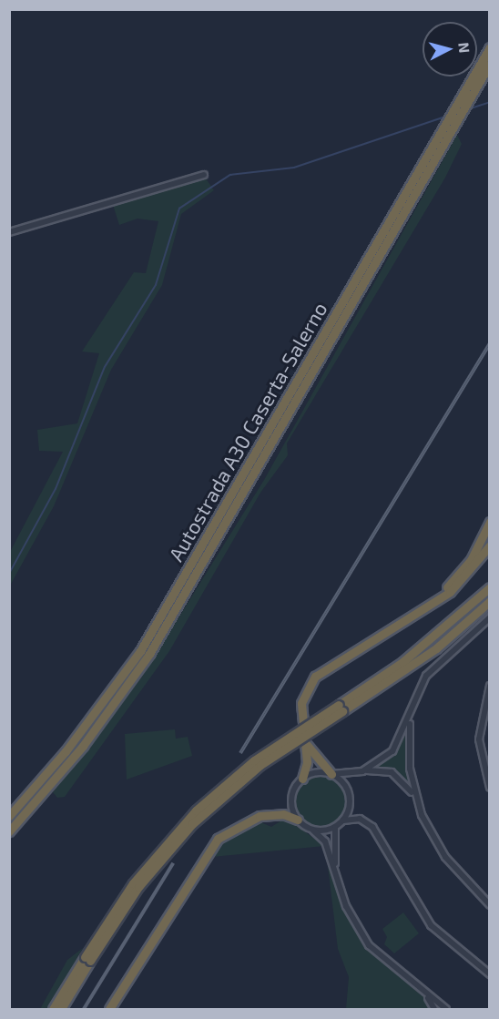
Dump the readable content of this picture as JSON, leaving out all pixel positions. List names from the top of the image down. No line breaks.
{"streets":{"highway":["Autostrada A30 Caserta-Salerno"]},"north":"right"}
